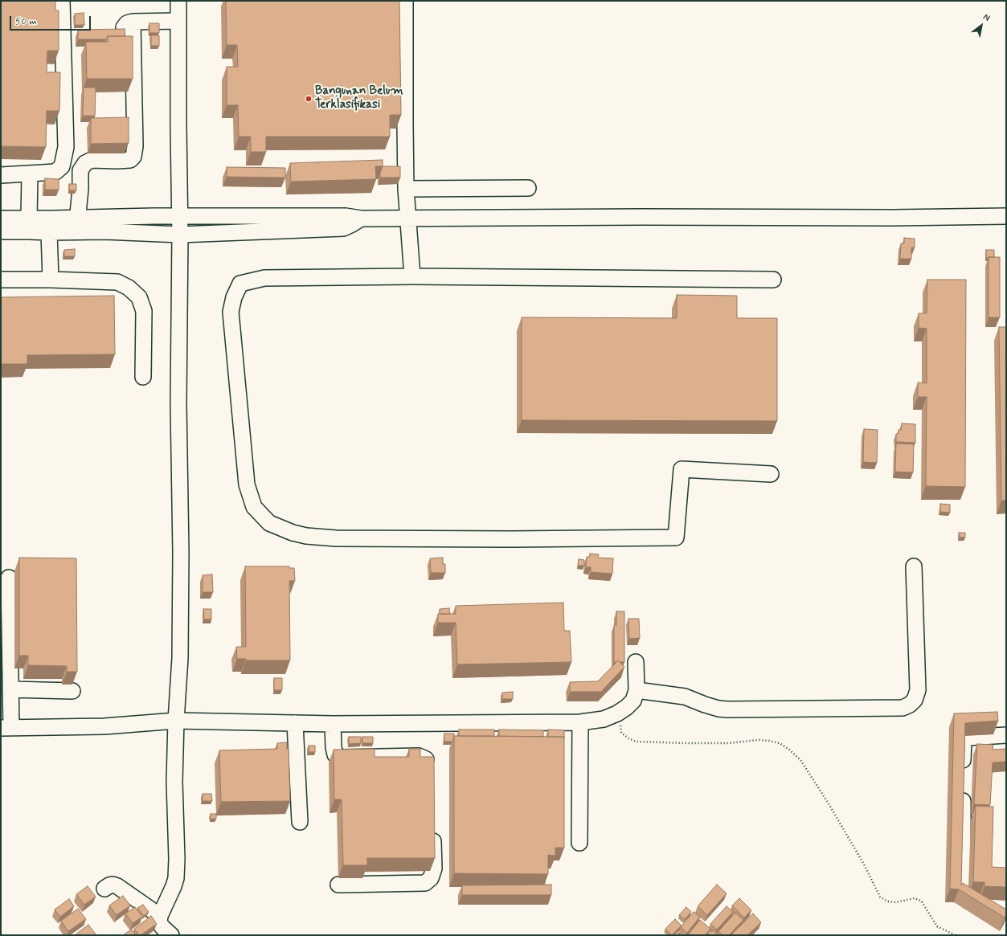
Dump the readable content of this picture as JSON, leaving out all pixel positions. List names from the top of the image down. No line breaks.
{"places":["Bangunan Belum Terklasifikasi"],"scale_bar":"50 m","north":"top right"}
